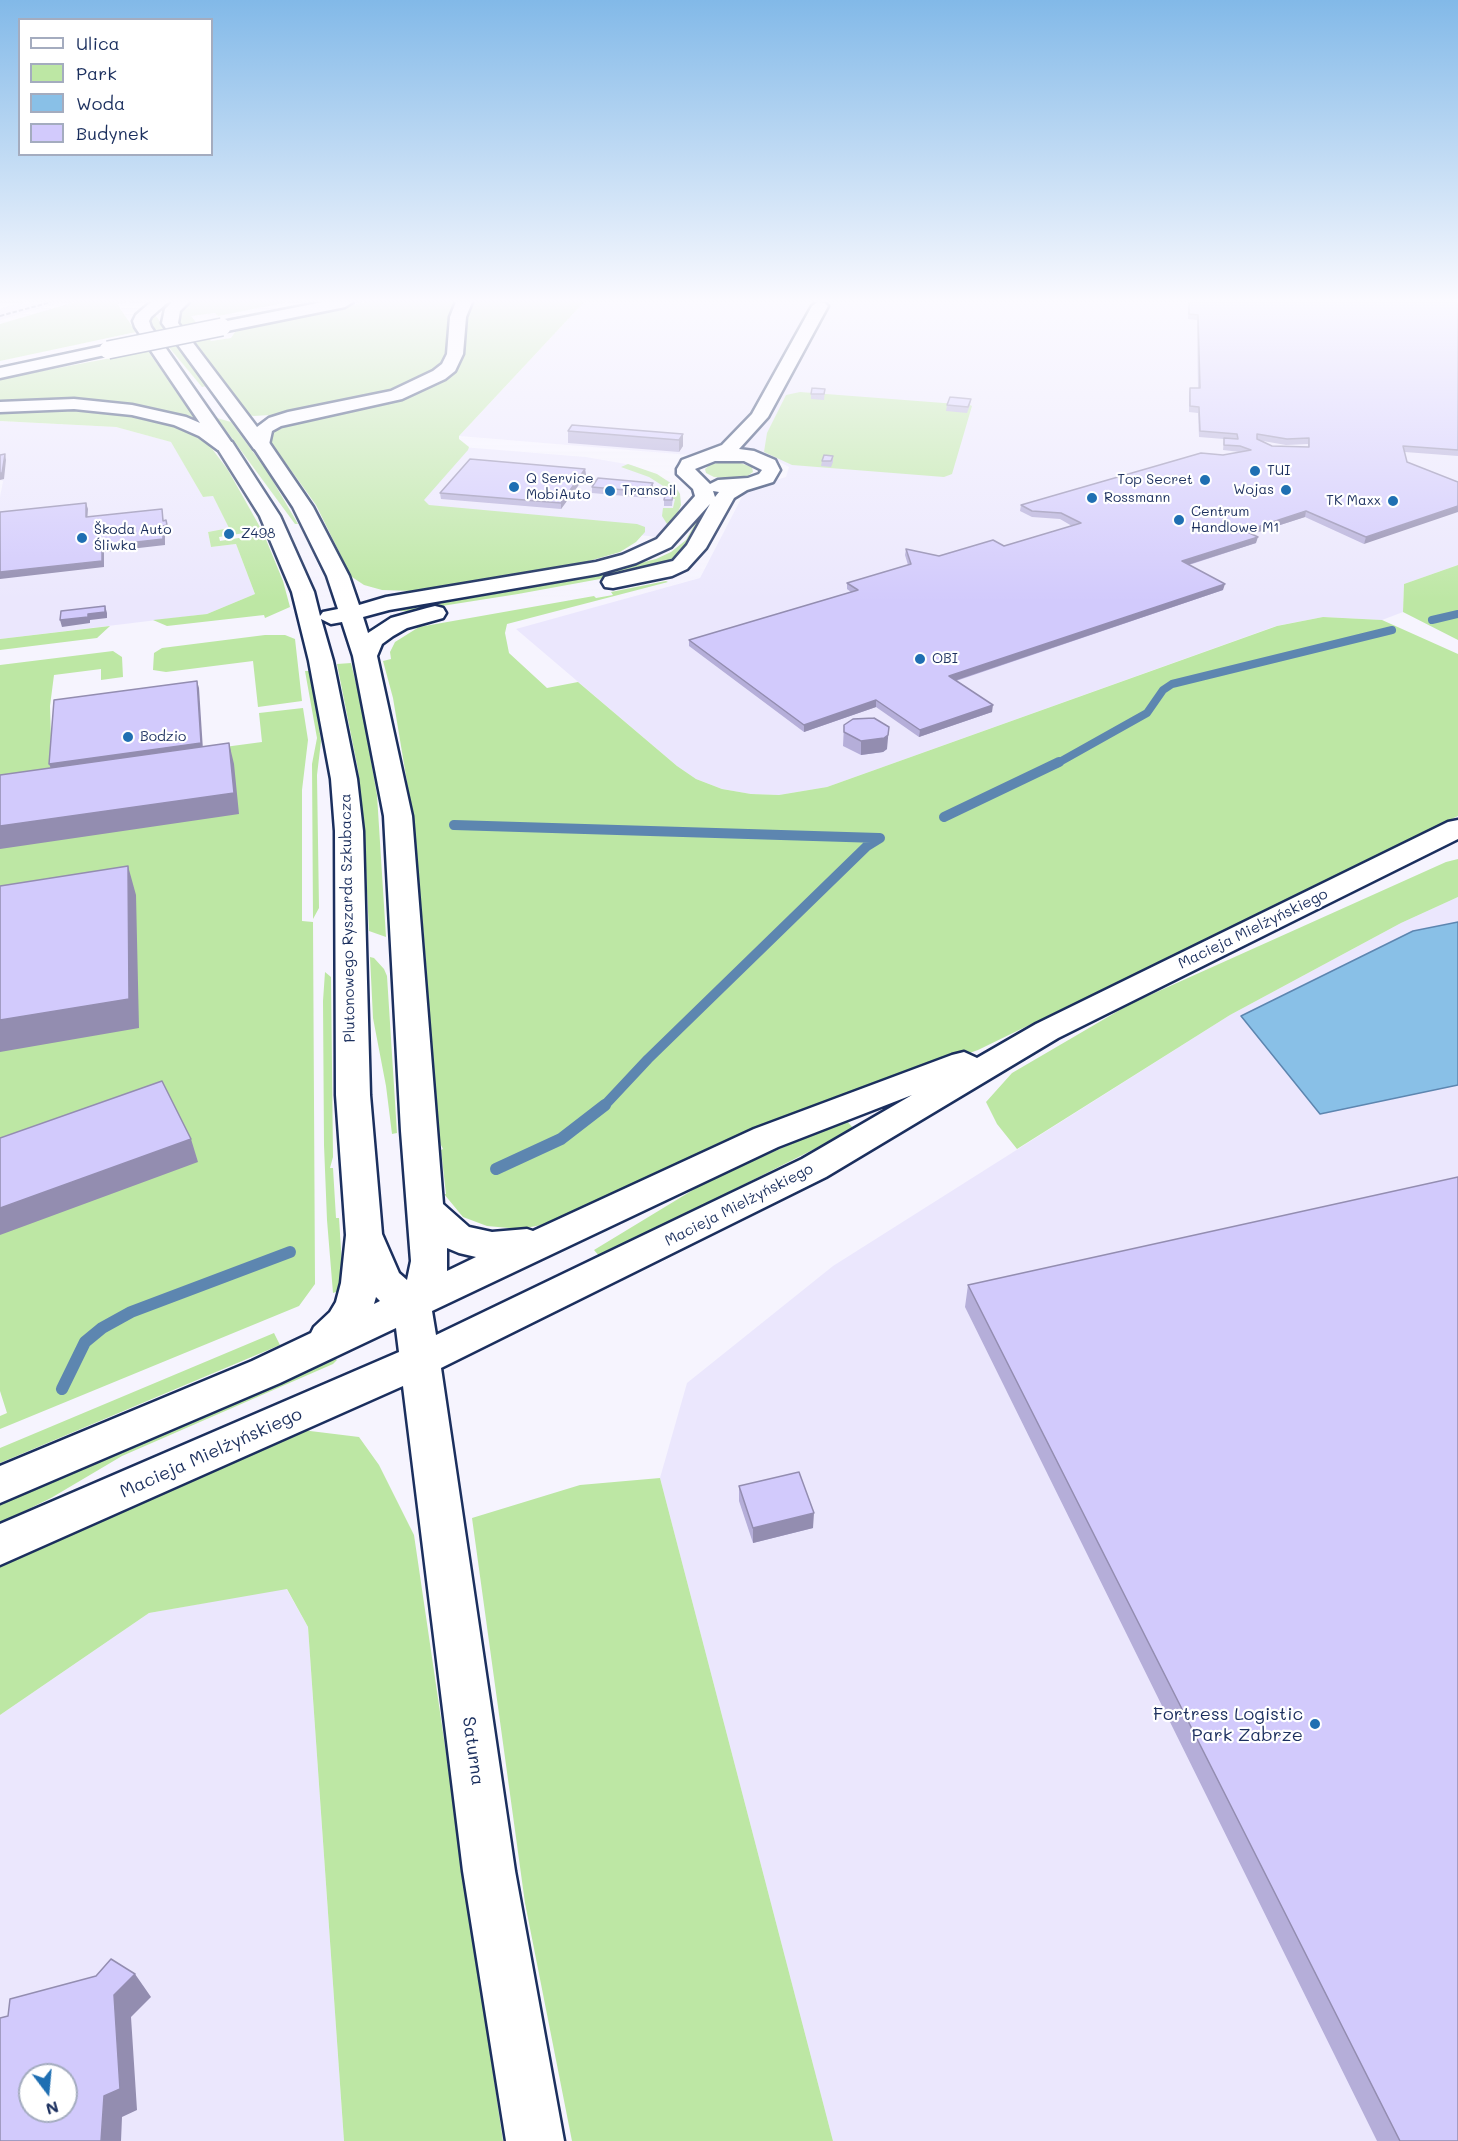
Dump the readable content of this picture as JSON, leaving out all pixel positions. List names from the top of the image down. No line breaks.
{"streets":{"street":["Plutonowego Ryszarda Szkubacza","Macieja Mielżyńskiego","Saturna"]},"crossings":[["Plutonowego Ryszarda Szkubacza","Macieja Mielżyńskiego"],["Macieja Mielżyńskiego","Saturna"]],"places":["TUI","Top Secret","Q Service MobiAuto","Wojas","Transoil","Rossmann","TK Maxx","Centrum Handlowe M1","Z498","Škoda Auto Śliwka","OBI","Bodzio","Fortress Logistic Park Zabrze"],"legend":["Ulica","Park","Woda","Budynek"],"north":"bottom"}
